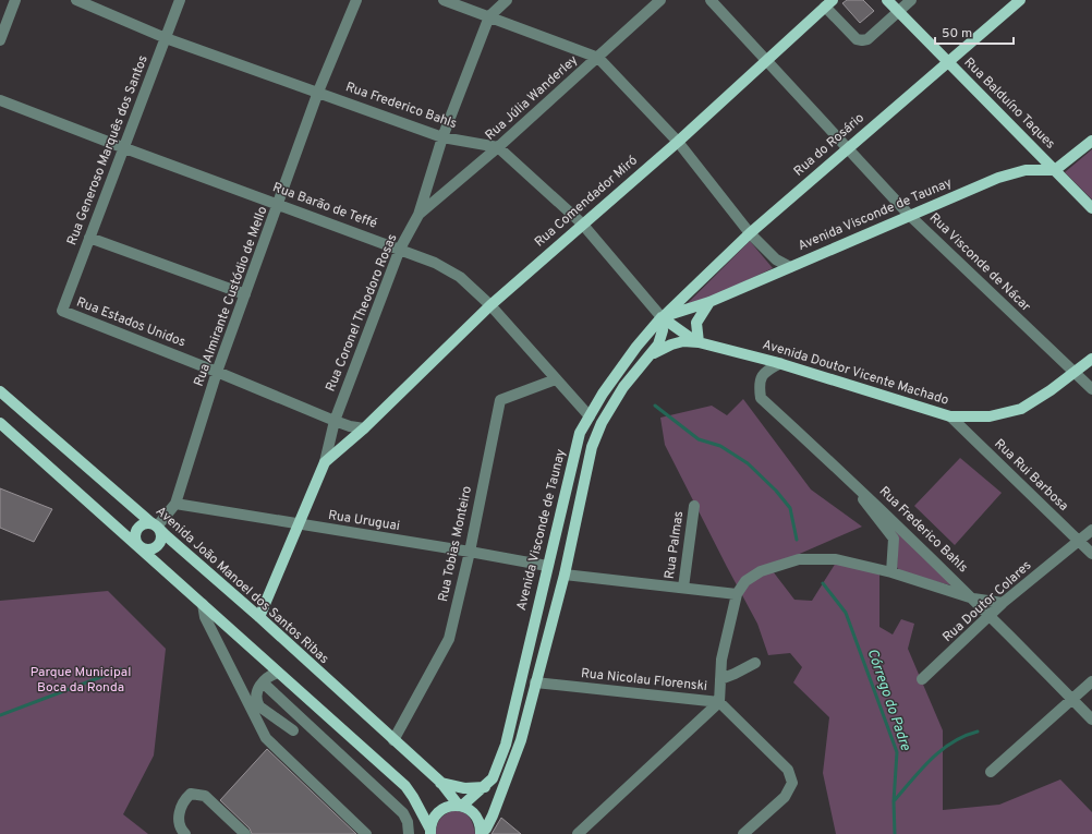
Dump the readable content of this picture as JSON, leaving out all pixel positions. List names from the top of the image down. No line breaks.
{"streets":{"main road":["Rua Balduíno Taques","Rua do Rosário","Rua Comendador Miró","Avenida Visconde de Taunay","Rua Coronel Theodoro Rosas","Avenida Doutor Vicente Machado","Avenida João Manoel dos Santos Ribas"],"street":["Rua Júlia Wanderley","Rua Frederico Bahls","Rua Generoso Marquês dos Santos","Rua Barão de Teffé","Rua Visconde de Nácar","Rua Almirante Custódio de Mello","Rua Estados Unidos","Rua Rui Barbosa","Rua Uruguai","Rua Tobias Monteiro","Rua Palmas","Rua Doutor Colares","Rua Nicolau Florenski"]},"crossings":[["Rua Júlia Wanderley","Rua Frederico Bahls"],["Rua Júlia Wanderley","Rua Coronel Theodoro Rosas"],["Rua Balduíno Taques","Rua do Rosário"],["Rua Balduíno Taques","Avenida Visconde de Taunay"],["Rua Frederico Bahls","Rua Generoso Marquês dos Santos"],["Rua Frederico Bahls","Rua Almirante Custódio de Mello"],["Rua Frederico Bahls","Rua Coronel Theodoro Rosas"],["Rua Frederico Bahls","Avenida Doutor Vicente Machado"],["Rua Frederico Bahls","Rua Doutor Colares"],["Rua do Rosário","Avenida Visconde de Taunay"],["Rua do Rosário","Rua Visconde de Nácar"],["Rua Generoso Marquês dos Santos","Rua Barão de Teffé"],["Rua Generoso Marquês dos Santos","Rua Estados Unidos"],["Rua Comendador Miró","Rua Barão de Teffé"],["Rua Comendador Miró","Rua Visconde de Nácar"],["Rua Comendador Miró","Rua Coronel Theodoro Rosas"],["Rua Barão de Teffé","Avenida Visconde de Taunay"],["Rua Barão de Teffé","Rua Almirante Custódio de Mello"],["Rua Barão de Teffé","Rua Coronel Theodoro Rosas"],["Rua Barão de Teffé","Rua Tobias Monteiro"],["Avenida Visconde de Taunay","Rua Visconde de Nácar"],["Avenida Visconde de Taunay","Rua Uruguai"],["Avenida Visconde de Taunay","Avenida João Manoel dos Santos Ribas"],["Rua Visconde de Nácar","Avenida Doutor Vicente Machado"],["Rua Almirante Custódio de Mello","Rua Estados Unidos"],["Rua Almirante Custódio de Mello","Rua Uruguai"],["Rua Almirante Custódio de Mello","Avenida João Manoel dos Santos Ribas"],["Rua Coronel Theodoro Rosas","Rua Estados Unidos"],["Rua Coronel Theodoro Rosas","Rua Uruguai"],["Rua Coronel Theodoro Rosas","Avenida João Manoel dos Santos Ribas"],["Avenida Doutor Vicente Machado","Rua Rui Barbosa"],["Rua Rui Barbosa","Rua Doutor Colares"],["Rua Uruguai","Rua Tobias Monteiro"],["Rua Tobias Monteiro","Avenida João Manoel dos Santos Ribas"]],"water":["Córrego do Padre"],"parks":["Parque Municipal Boca da Ronda"],"scale_bar":"50 m"}
